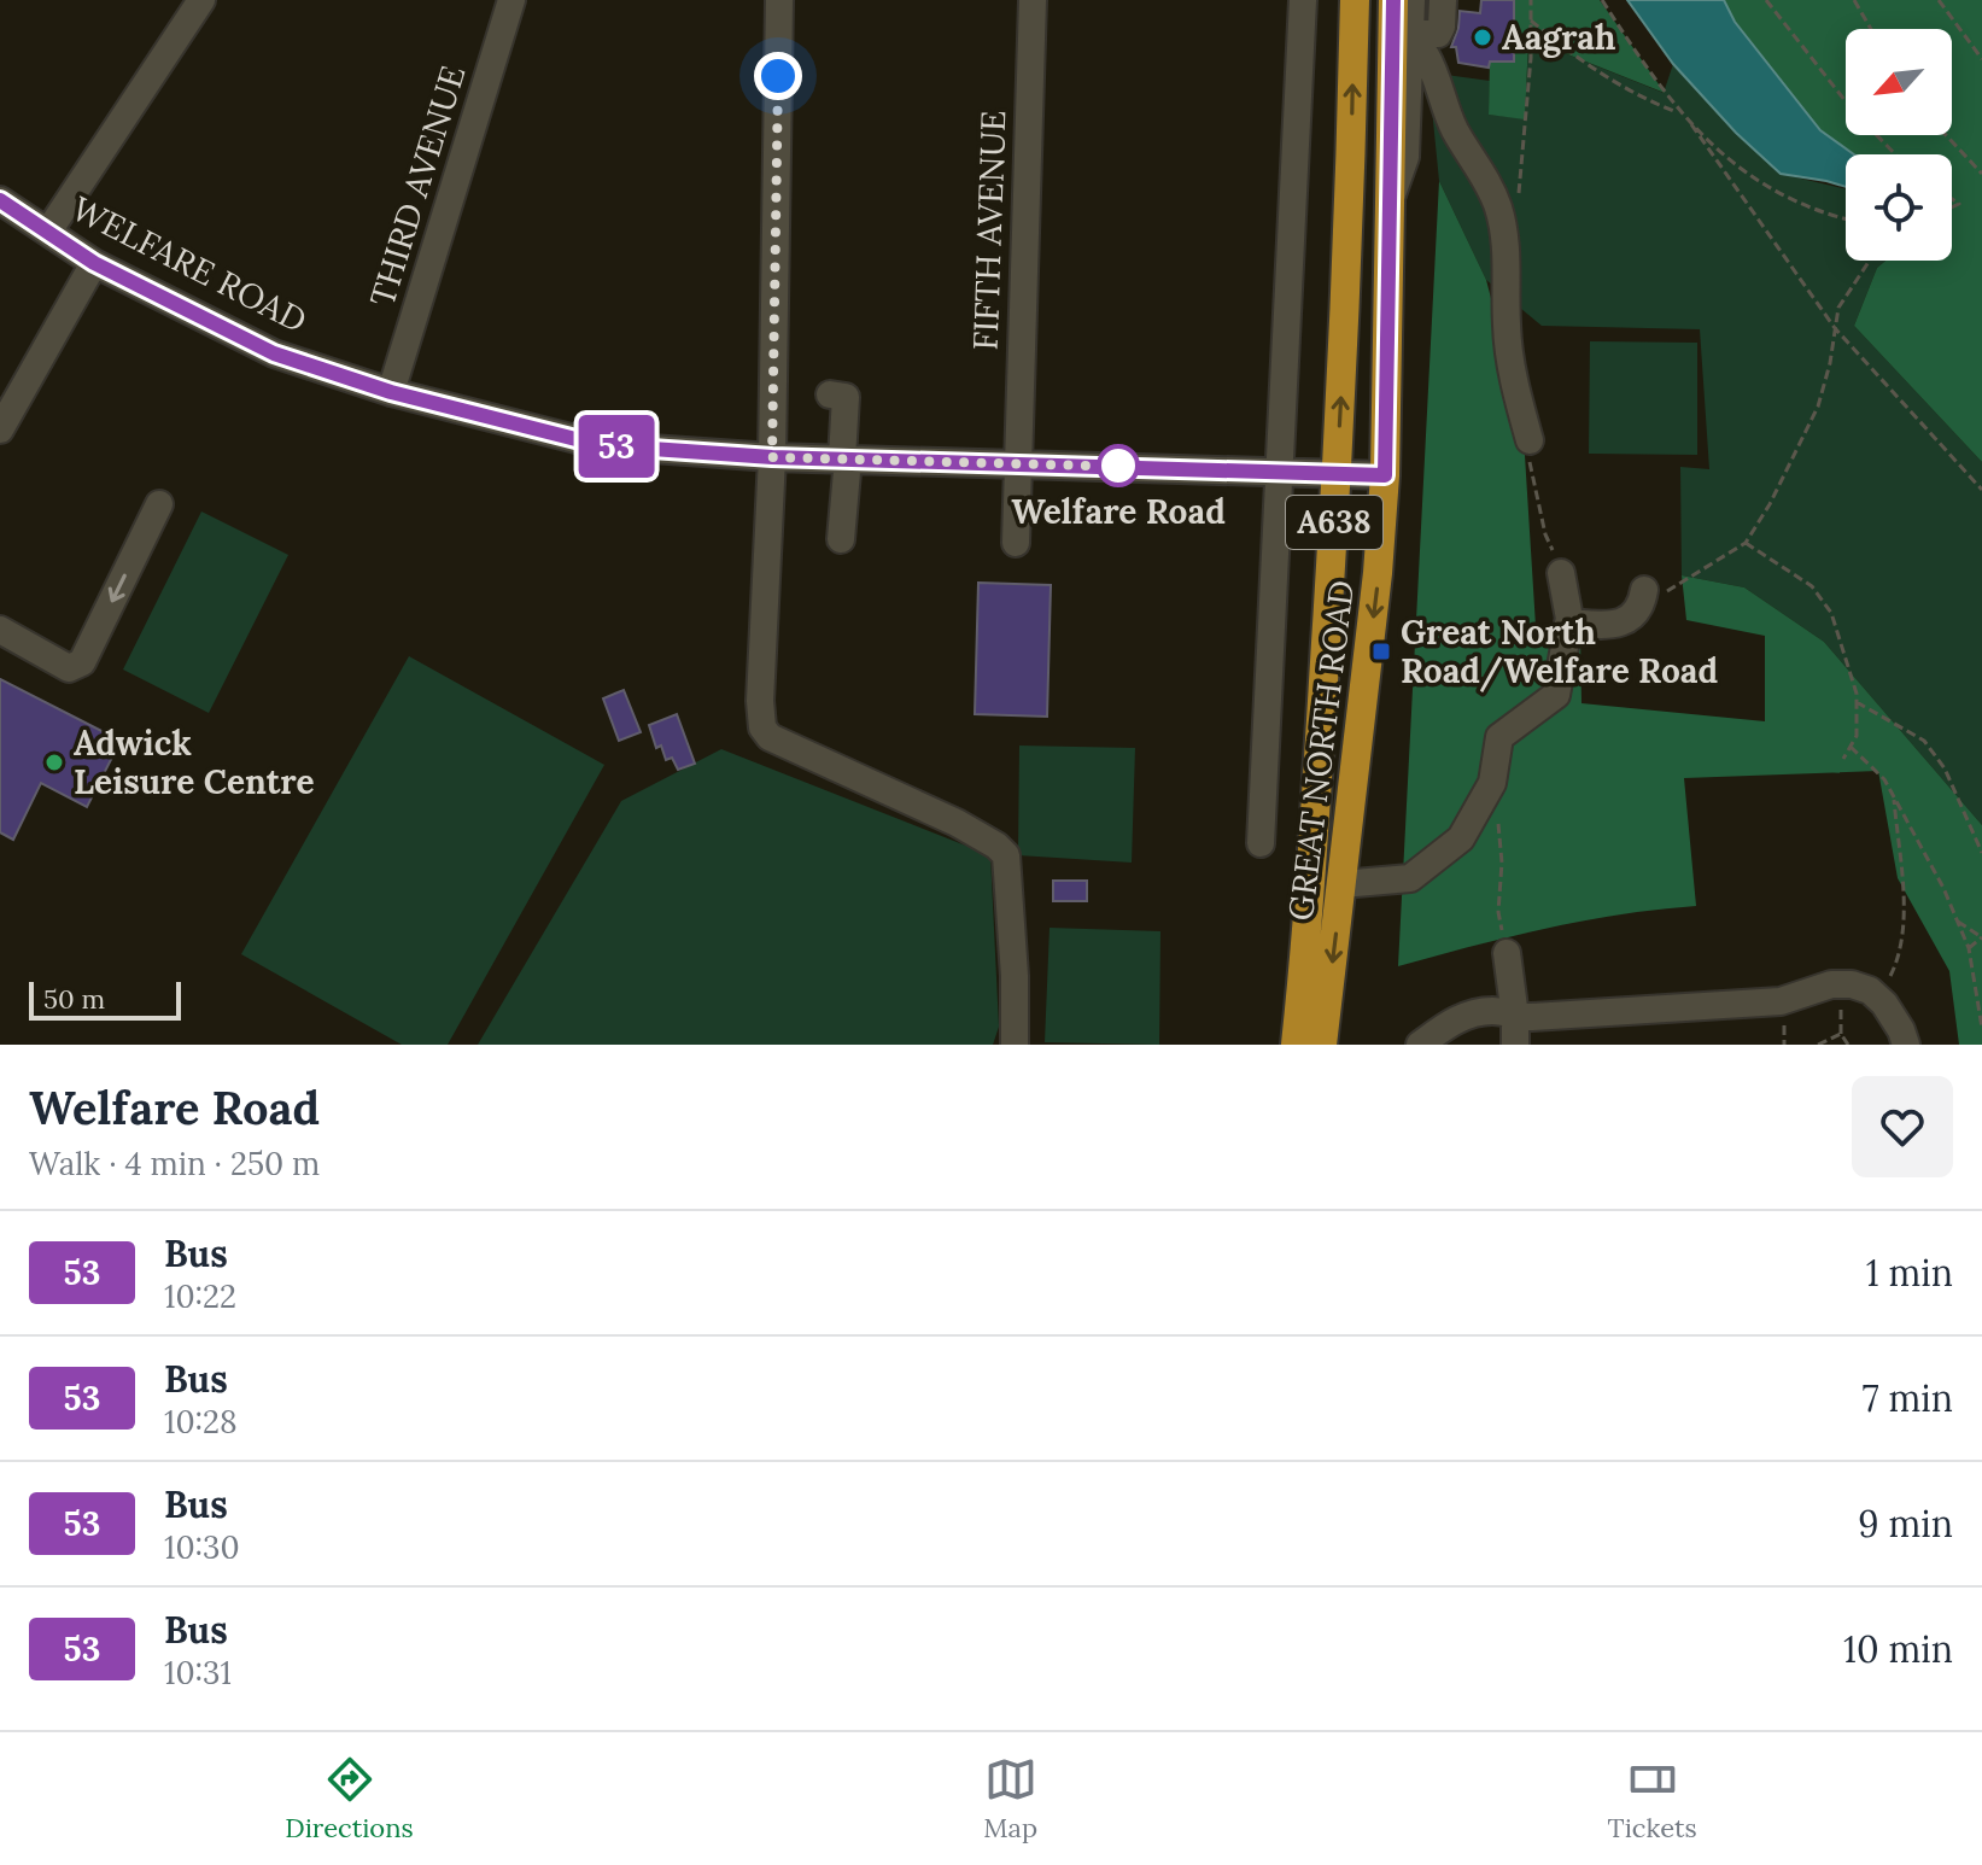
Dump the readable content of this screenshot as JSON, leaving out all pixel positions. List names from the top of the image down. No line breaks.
{"streets":{"highway":["A638","GREAT NORTH ROAD"],"street":["THIRD AVENUE","FIFTH AVENUE","WELFARE ROAD"]},"crossings":[["THIRD AVENUE","WELFARE ROAD"],["FIFTH AVENUE","WELFARE ROAD"],["WELFARE ROAD","GREAT NORTH ROAD"]],"places":{"other":["Aagrah","Welfare Road","Adwick Leisure Centre"],"transit":["Great North Road/Welfare Road"]},"lines":["bus line 53"],"scale_bar":"50 m","north":"bottom left","page":{"on_map":"53","scale":"50 m","heading":["Welfare Road","Walk · 4 min · 250 m"],"list":[{"mark":"53","name":"Bus","note":"10:22","value":"1 min"},{"mark":"53","name":"Bus","note":"10:28","value":"7 min"},{"mark":"53","name":"Bus","note":"10:30","value":"9 min"},{"mark":"53","name":"Bus","note":"10:31","value":"10 min"}],"tabs":["Directions","Map","Tickets"]}}
